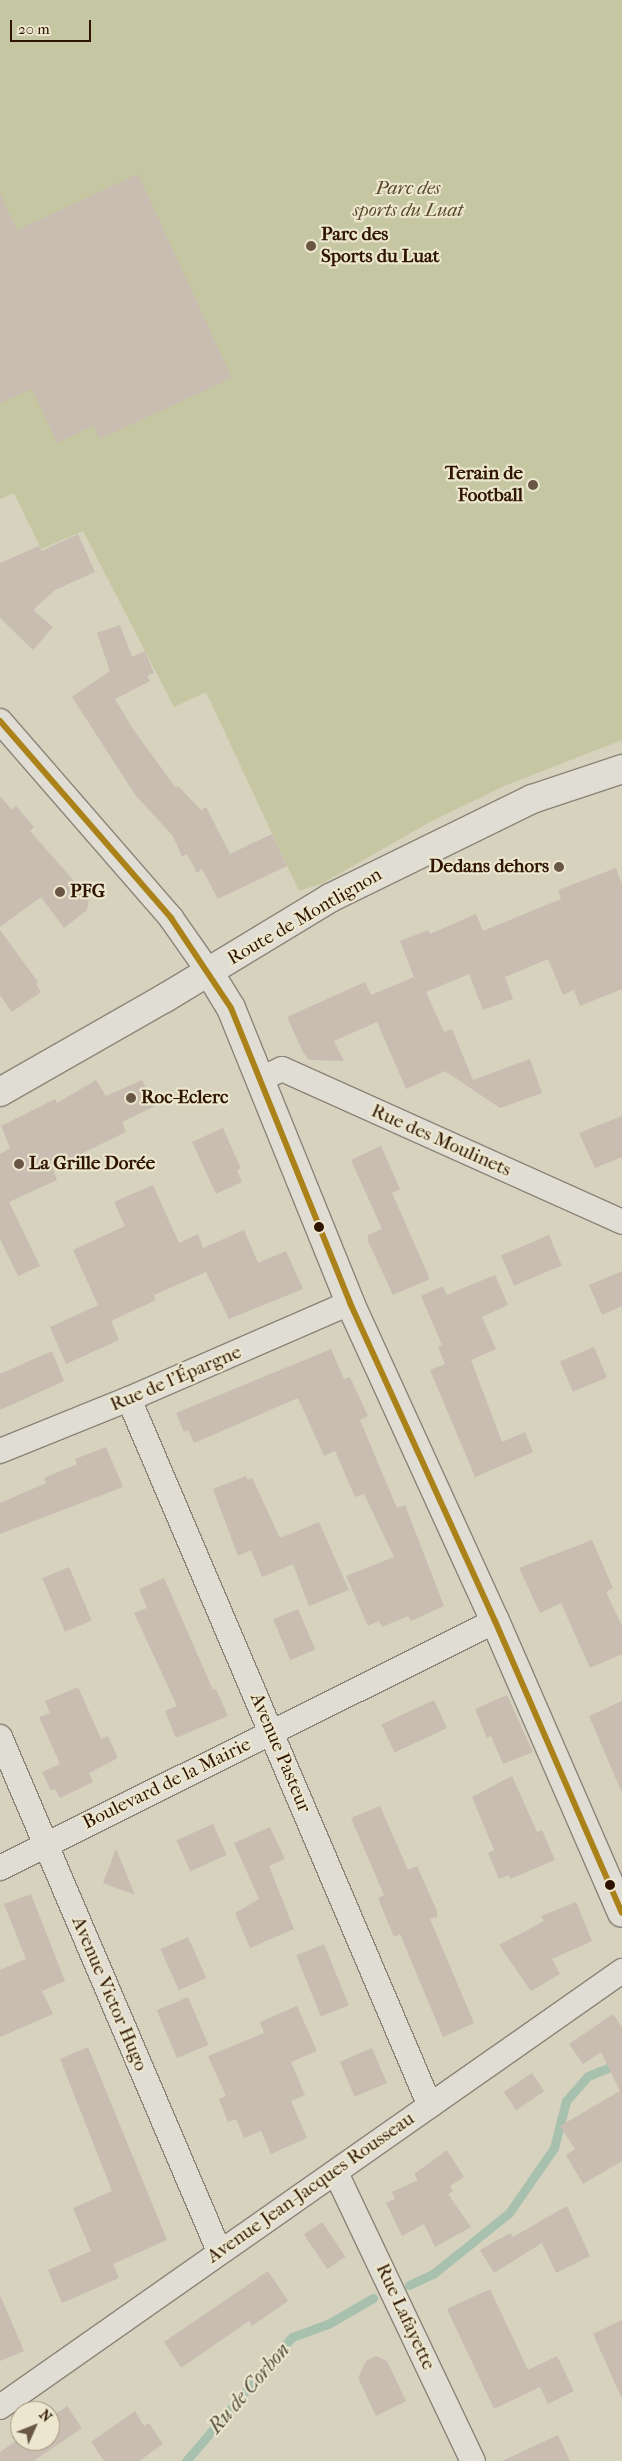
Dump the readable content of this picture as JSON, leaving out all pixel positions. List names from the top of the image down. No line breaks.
{"streets":{"street":["Route de Montlignon","Rue des Moulinets","Rue de l'Épargne","Avenue Pasteur","Boulevard de la Mairie","Avenue Victor Hugo","Avenue Jean-Jacques Rousseau","Rue Lafayette"]},"crossings":[["Rue de l'Épargne","Avenue Pasteur"],["Avenue Pasteur","Boulevard de la Mairie"],["Avenue Pasteur","Avenue Jean-Jacques Rousseau"],["Boulevard de la Mairie","Avenue Victor Hugo"],["Avenue Victor Hugo","Avenue Jean-Jacques Rousseau"],["Avenue Jean-Jacques Rousseau","Rue Lafayette"]],"water":["Ru de Corbon"],"parks":["Parc des sports du Luat"],"places":["Parc des Sports du Luat","Terain de Football","Dedans dehors","PFG","Roc-Eclerc","La Grille Dorée"],"scale_bar":"20 m","north":"top right"}
